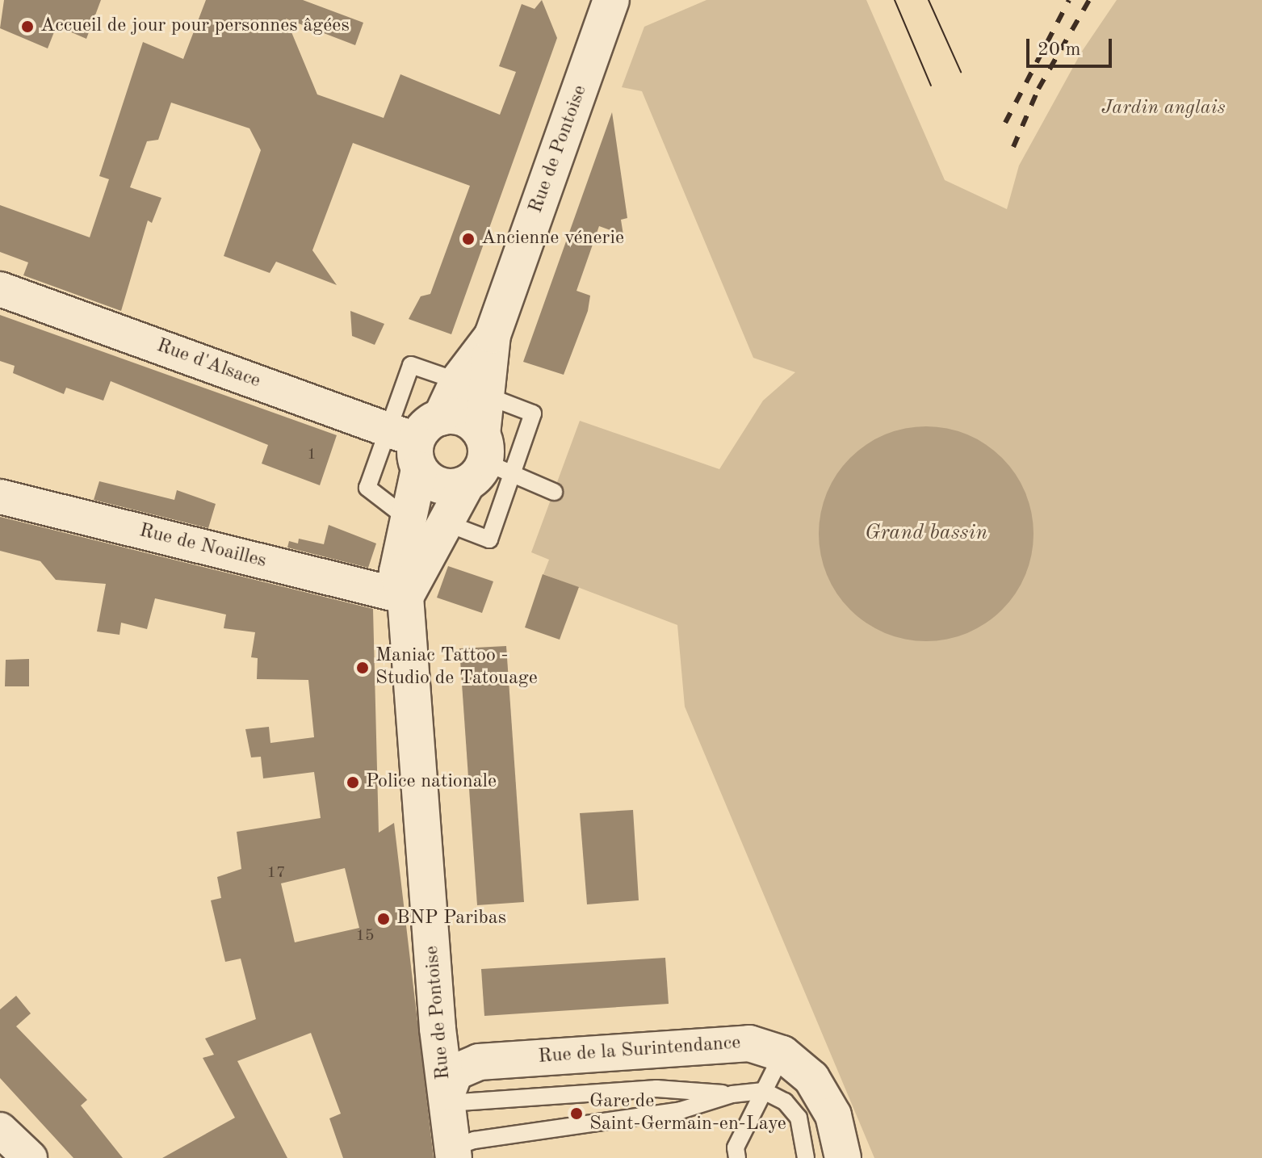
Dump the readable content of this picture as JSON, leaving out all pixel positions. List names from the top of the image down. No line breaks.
{"streets":{"main road":["Rue de Pontoise","Rue de la Surintendance"],"street":["Rue d'Alsace","Rue de Noailles"]},"crossings":[["Rue de Pontoise","Rue d'Alsace"],["Rue de Pontoise","Rue de Noailles"],["Rue de Pontoise","Rue de la Surintendance"]],"water":["Grand bassin"],"parks":["Jardin anglais"],"places":["Accueil de jour pour personnes âgées","Ancienne vénerie","Maniac Tattoo - Studio de Tatouage","Police nationale","BNP Paribas","Gare de Saint-Germain-en-Laye"],"house_numbers":["1","17","15"],"scale_bar":"20 m"}
